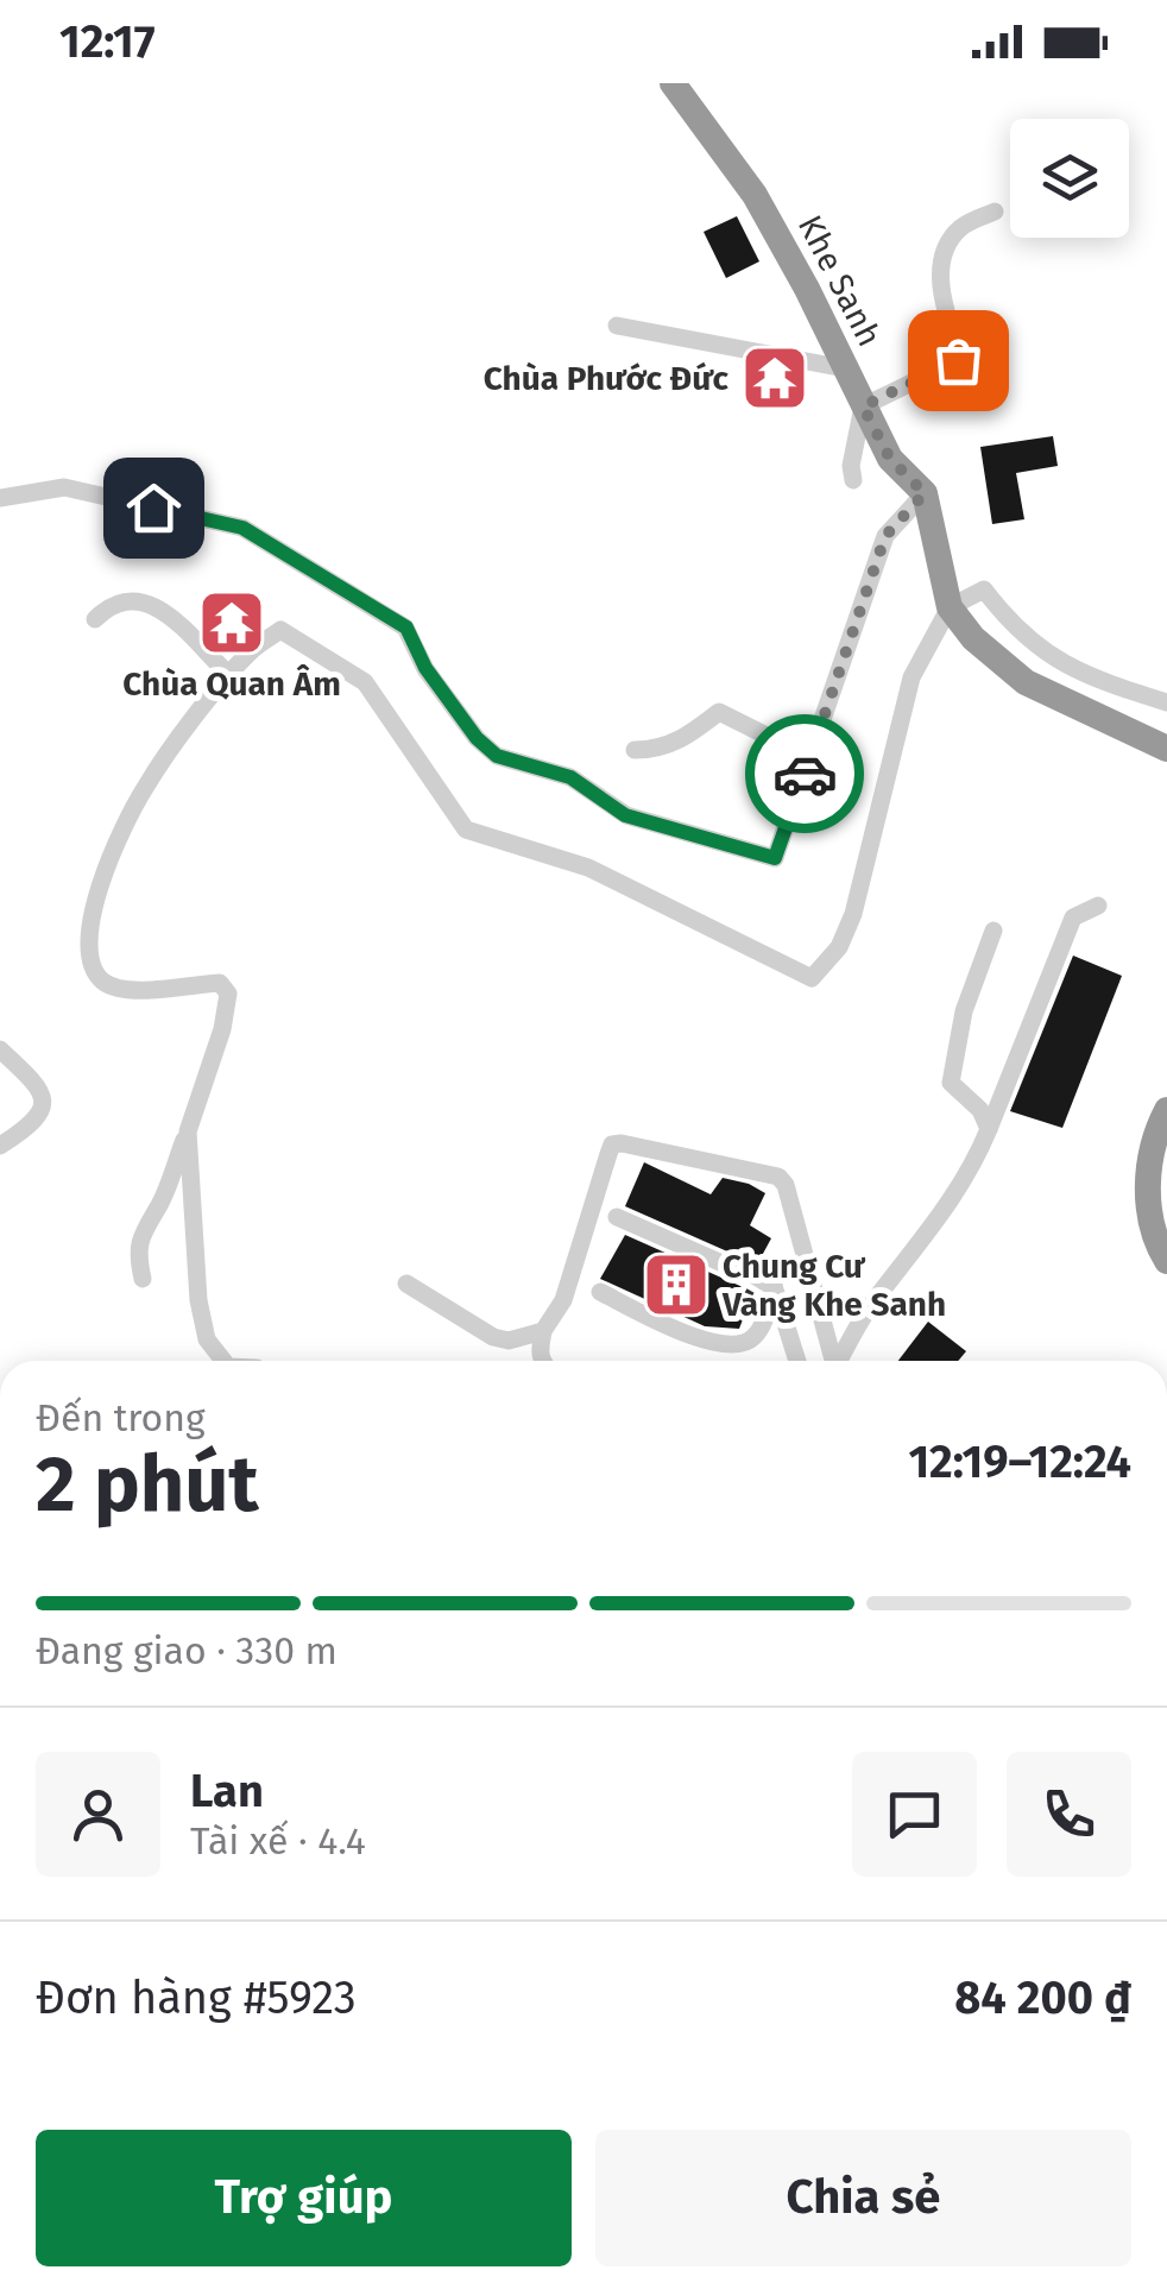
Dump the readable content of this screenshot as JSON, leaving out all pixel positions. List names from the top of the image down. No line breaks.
{"streets":{"highway":["Khe Sanh"]},"places":{"temple":["Chùa Phước Đức","Chùa Quan Âm"],"building":["Chung Cư Vàng Khe Sanh"]},"page":{"status":"12:17","heading":["2 phút","Đến trong","12:19–12:24"],"panel":["Lan","Tài xế · 4.4","Đơn hàng #5923","84 200 ₫"],"bar":"Đang giao · 330 m","buttons":["Trợ giúp","Chia sẻ"]}}
